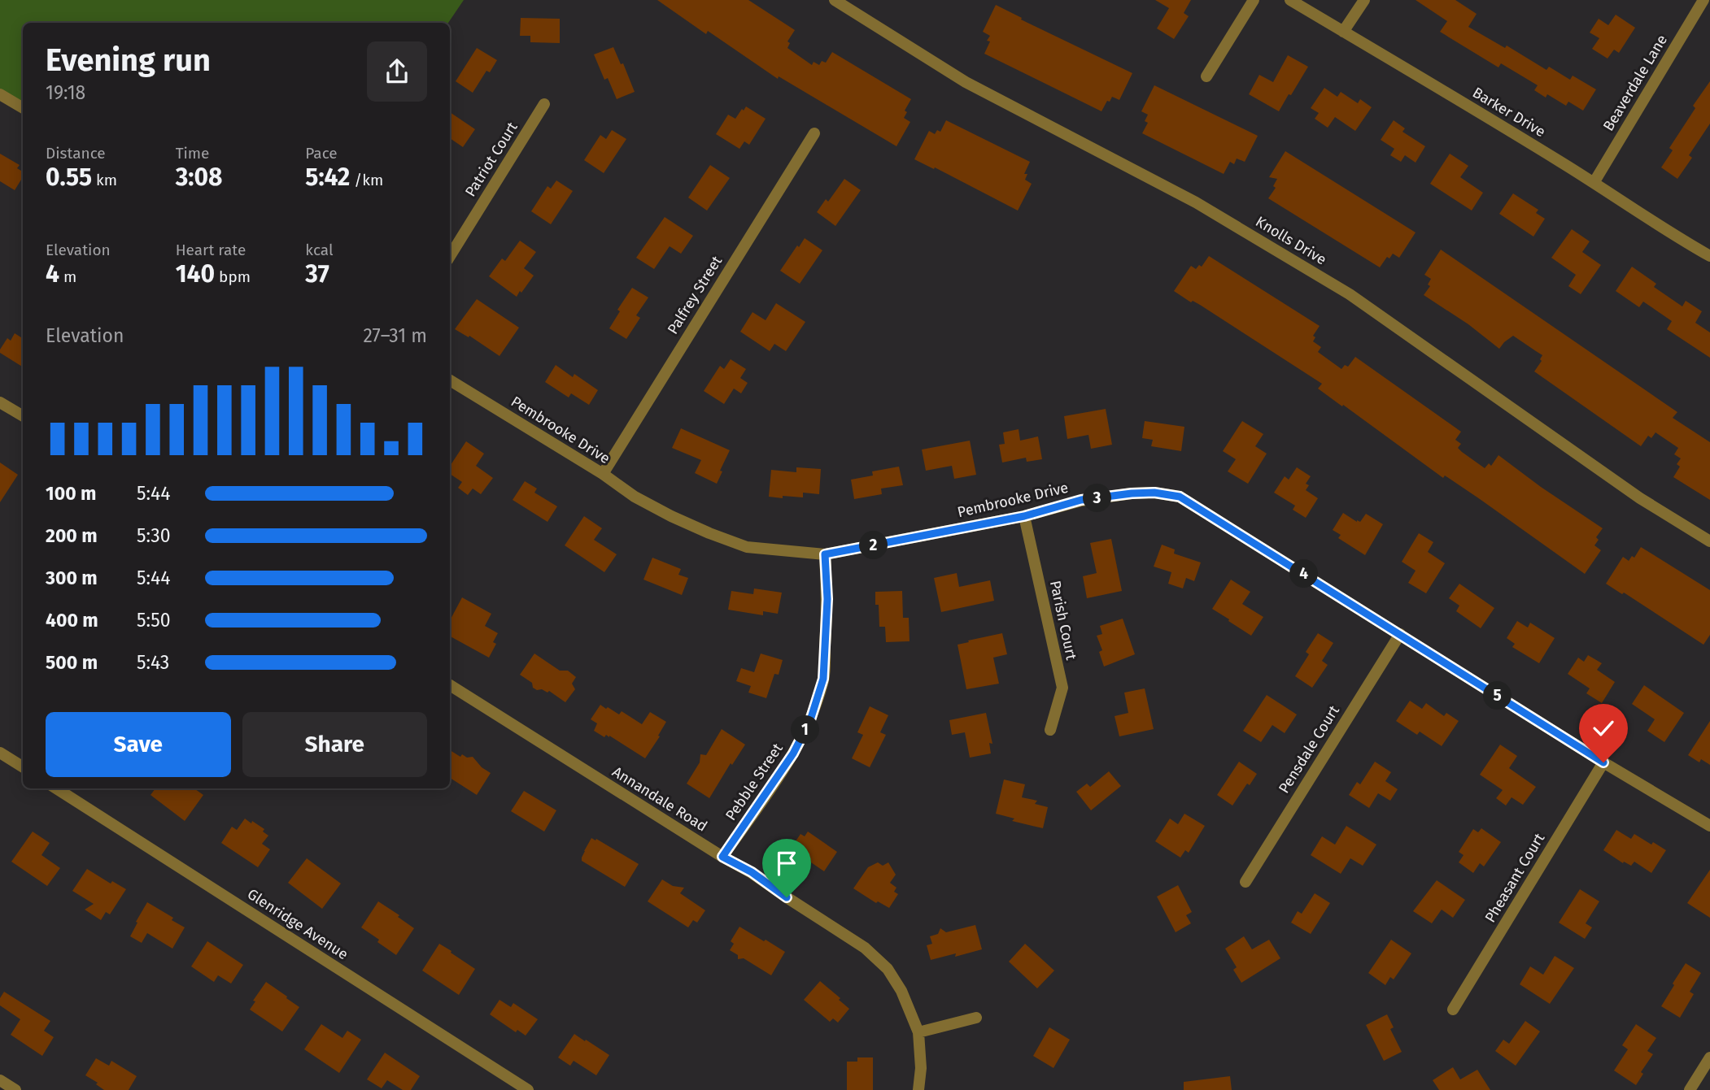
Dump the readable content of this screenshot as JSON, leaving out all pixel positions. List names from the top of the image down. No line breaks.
{"streets":{"street":["Beaverdale Lane","Barker Drive","Patriot Court","Knolls Drive","Palfrey Street","Pembrooke Drive","Parish Court","Pensdale Court","Pebble Street","Annandale Road","Pheasant Court","Glenridge Avenue"]},"crossings":[["Beaverdale Lane","Barker Drive"],["Palfrey Street","Pembrooke Drive"],["Pembrooke Drive","Parish Court"],["Pembrooke Drive","Pensdale Court"],["Pembrooke Drive","Pebble Street"],["Pembrooke Drive","Pheasant Court"],["Pebble Street","Annandale Road"]],"page":{"heading":["Evening run","19:18"],"stats":[["Distance","0.55 km"],["Time","3:08"],["Pace","5:42 /km"],["Elevation","4 m"],["Heart rate","140 bpm"],["kcal","37"]],"chart":["Elevation","27–31 m"],"list":[{"name":"100 m","note":"5:44"},{"name":"200 m","note":"5:30"},{"name":"300 m","note":"5:44"},{"name":"400 m","note":"5:50"},{"name":"500 m","note":"5:43"}],"pins":["3","2","4","5","1"],"buttons":["Save","Share"]}}
